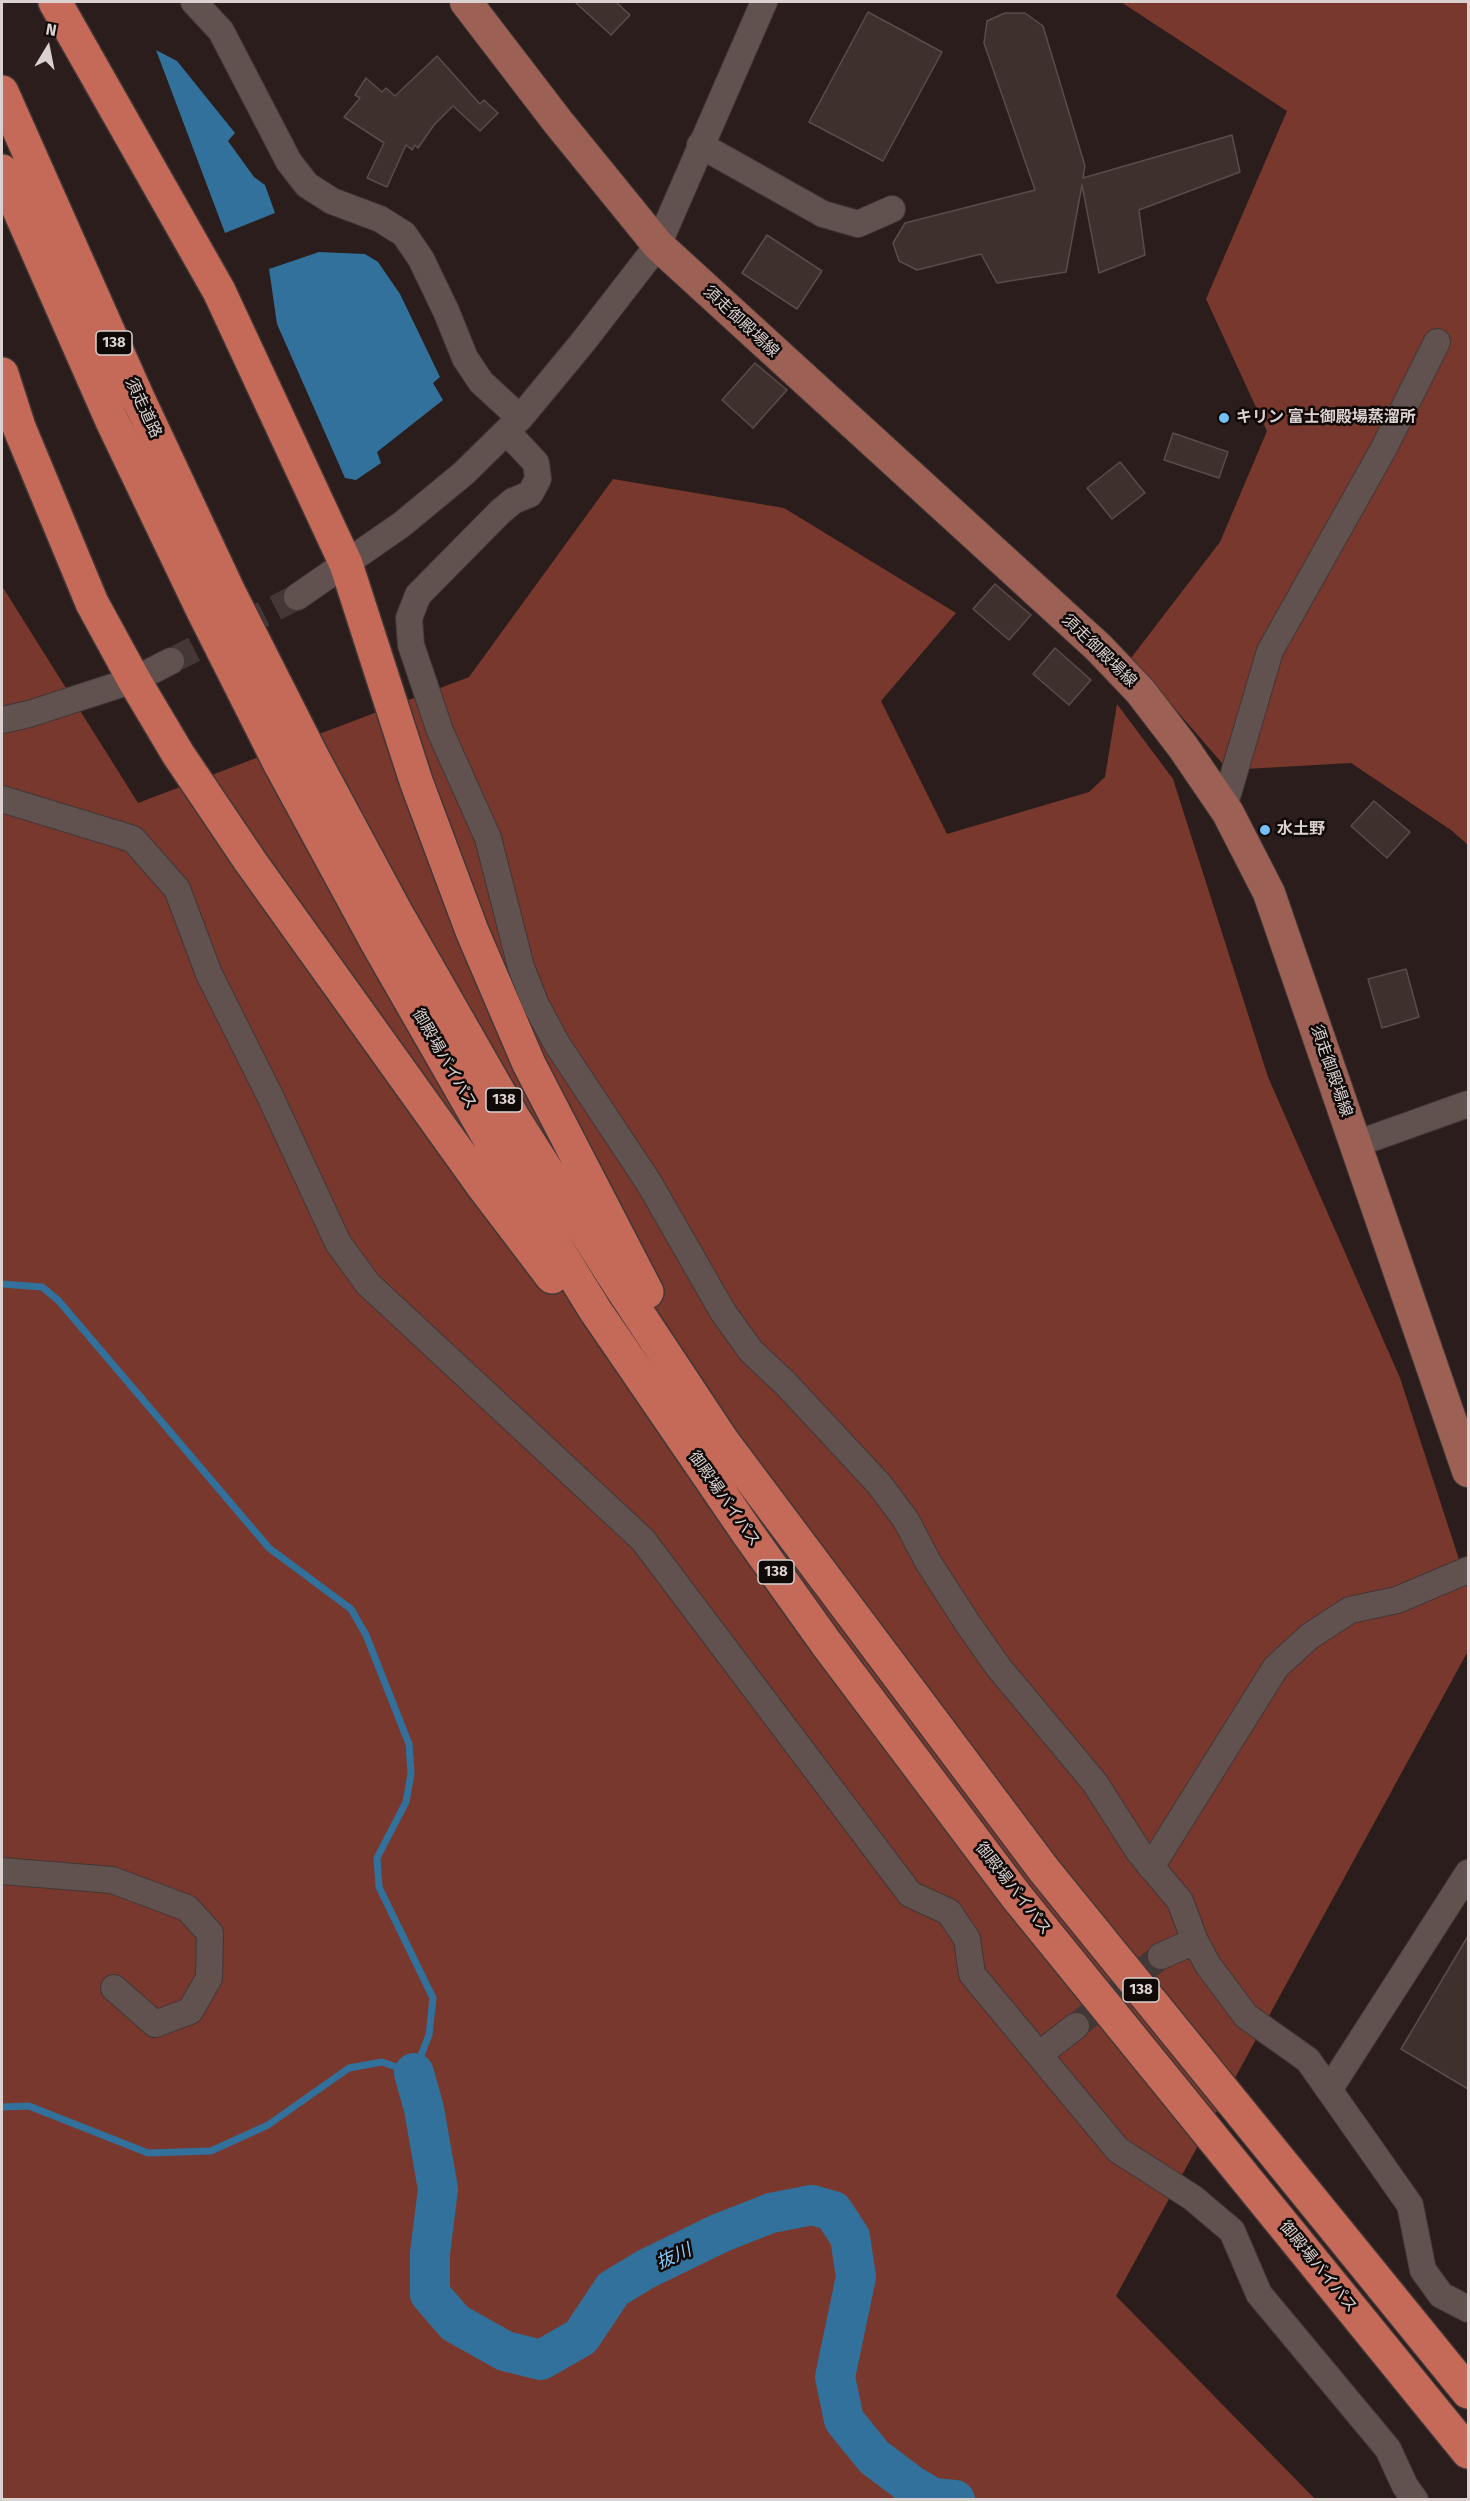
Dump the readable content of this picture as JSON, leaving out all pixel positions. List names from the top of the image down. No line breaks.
{"streets":{"highway":["138","須走道路","御殿場バイパス"],"main road":["須走御殿場線"]},"crossings":[["須走道路","御殿場バイパス"]],"water":["抜川"],"places":["キリン 富士御殿場蒸溜所","水土野"],"north":"top"}
